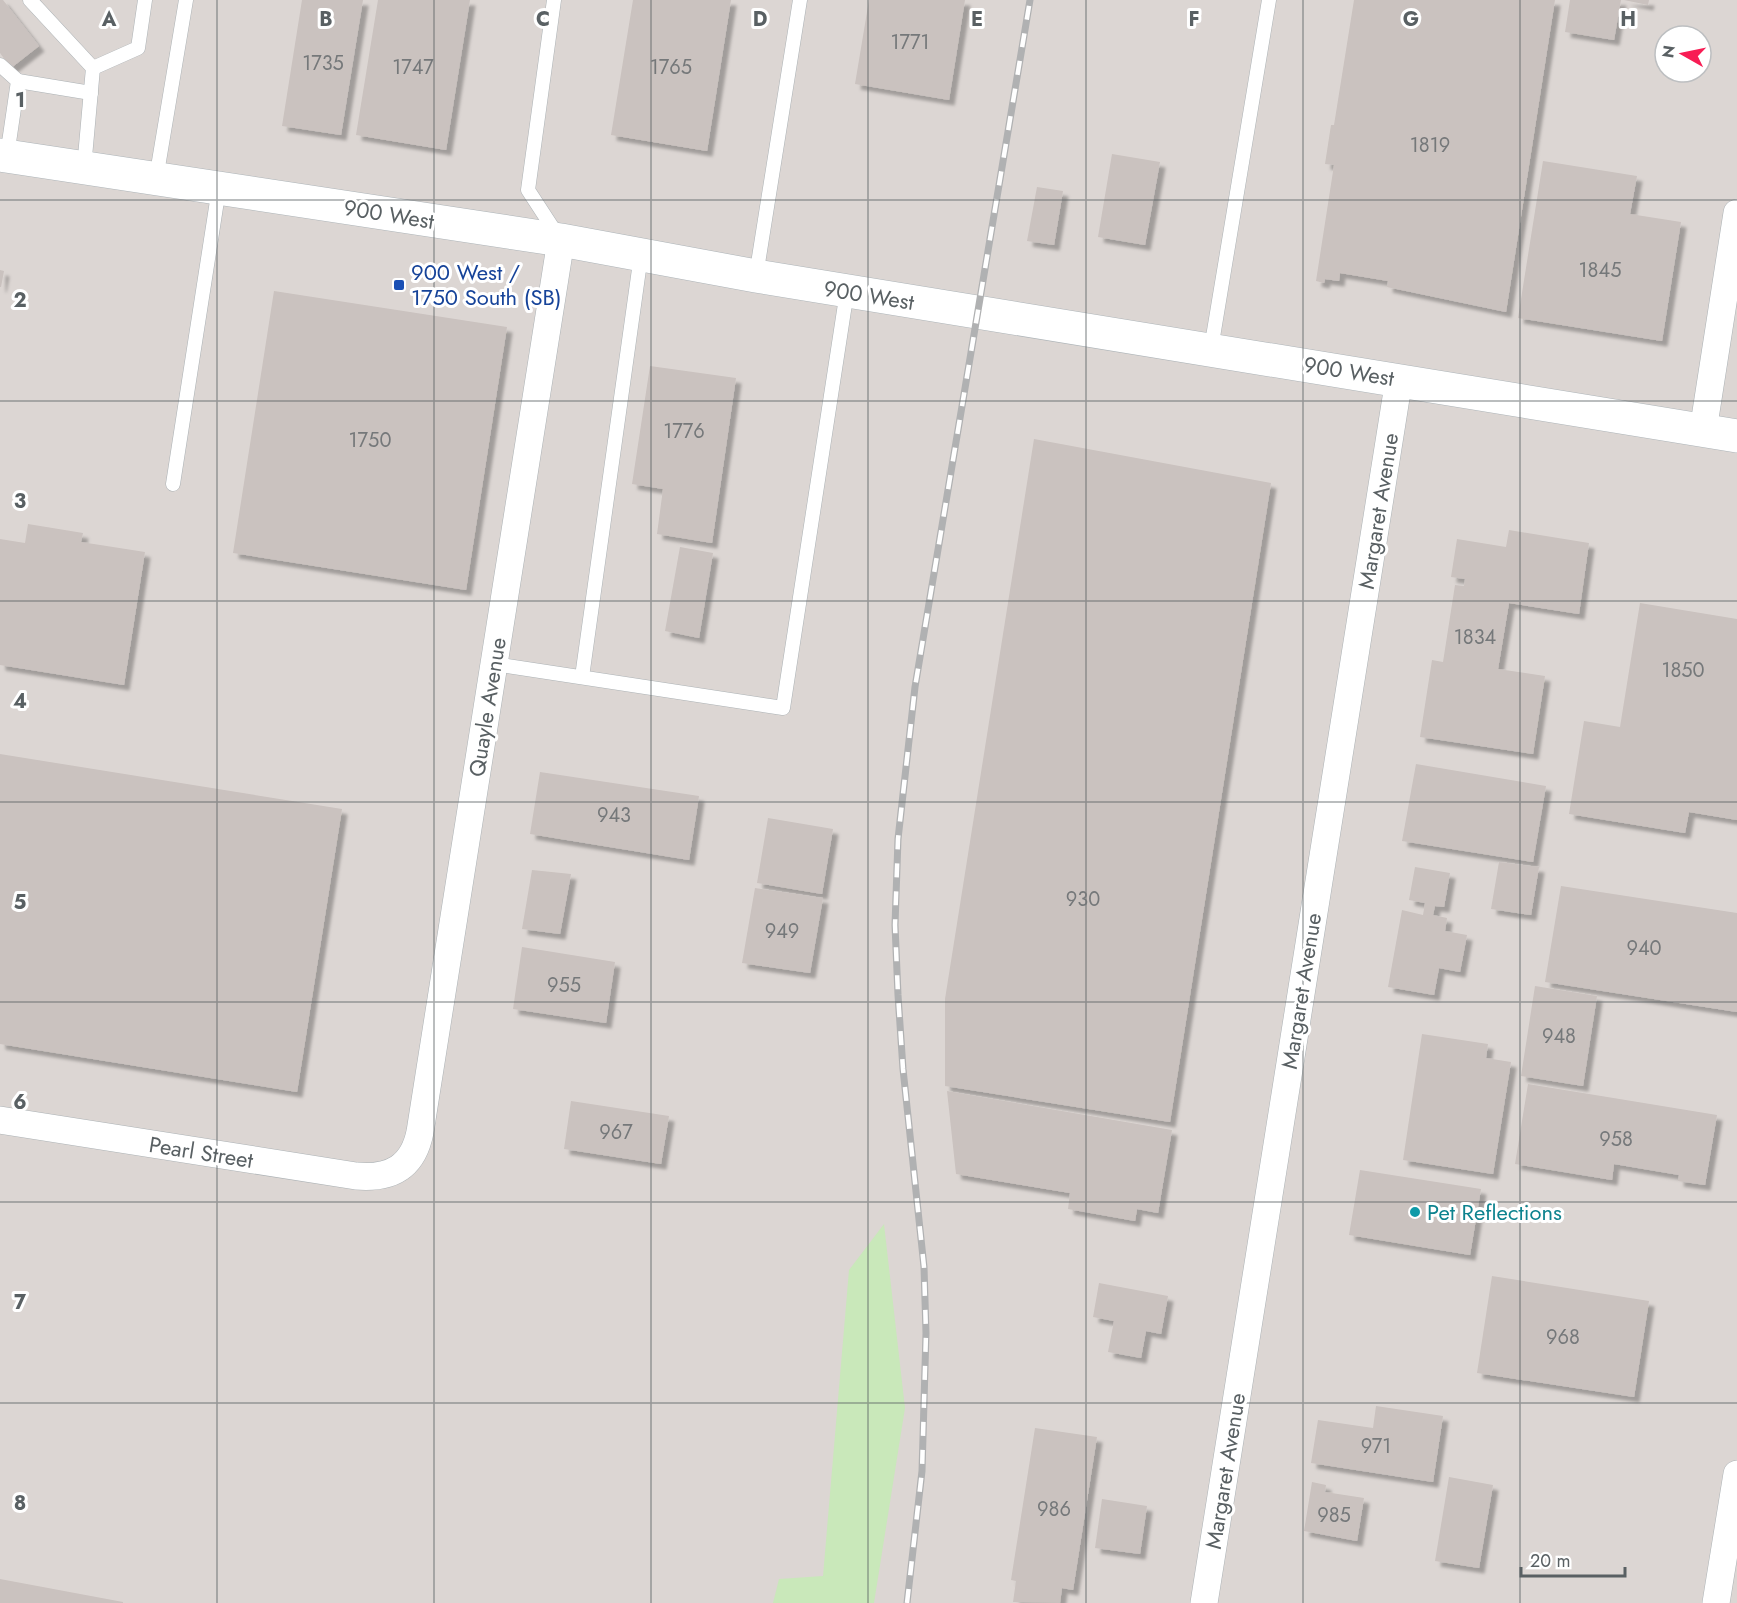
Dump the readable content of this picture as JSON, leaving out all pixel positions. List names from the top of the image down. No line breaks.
{"streets":{"main road":["900 West"],"street":["Margaret Avenue","Quayle Avenue","Pearl Street"]},"crossings":[["900 West","Margaret Avenue"],["900 West","Quayle Avenue"],["Quayle Avenue","Pearl Street"]],"places":{"transit":["900 West / 1750 South (SB)"],"other":["Pet Reflections"]},"house_numbers":["1771","1735","1747","1765","1819","1845","1776","1750","1834","1850","943","930","949","940","955","948","967","958","968","971","986","985"],"scale_bar":"20 m","north":"left","grid":{"columns":["A","B","C","D","E","F","G","H"],"rows":["1","2","3","4","5","6","7","8"]}}
